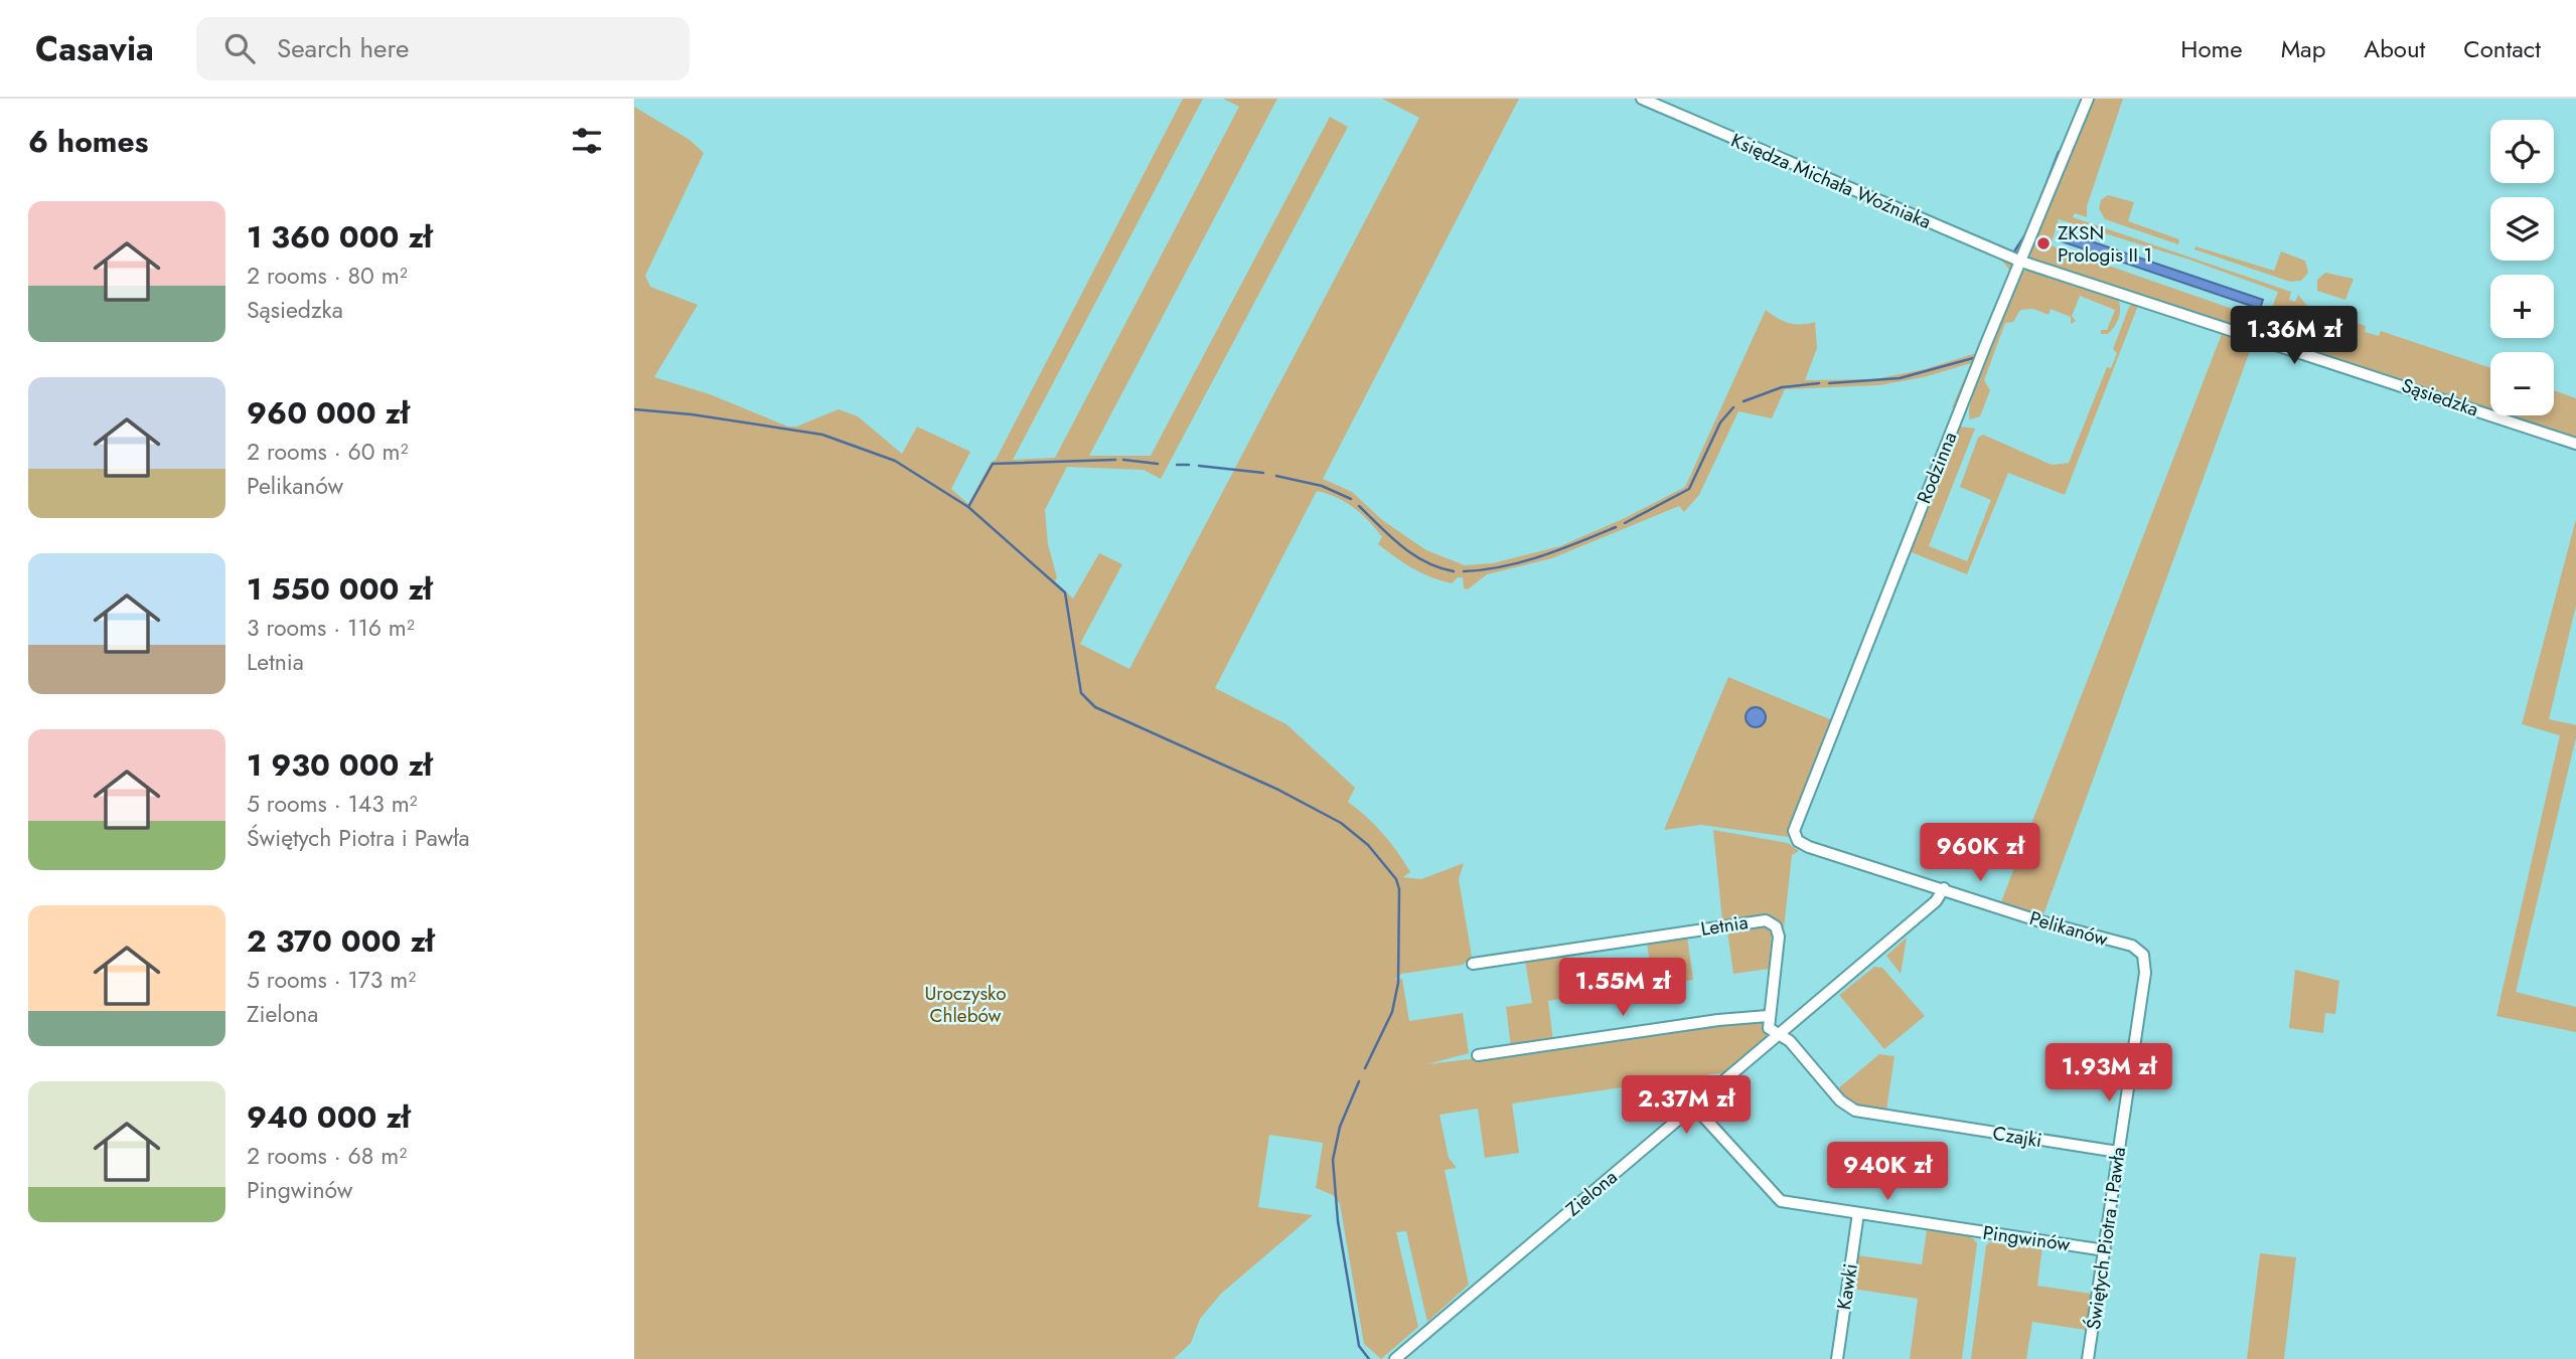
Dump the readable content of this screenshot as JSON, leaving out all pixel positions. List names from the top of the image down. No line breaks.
{"streets":{"street":["Księdza Michała Woźniaka","Sąsiedzka","Rodzinna","Letnia","Pelikanów","Czajki","Zielona","Pingwinów","Świętych Piotra i Pawła","Kawki"]},"crossings":[["Księdza Michała Woźniaka","Sąsiedzka"],["Księdza Michała Woźniaka","Rodzinna"],["Sąsiedzka","Rodzinna"],["Rodzinna","Pelikanów"],["Pelikanów","Zielona"],["Pelikanów","Świętych Piotra i Pawła"],["Czajki","Zielona"],["Czajki","Świętych Piotra i Pawła"],["Zielona","Pingwinów"],["Pingwinów","Świętych Piotra i Pawła"],["Pingwinów","Kawki"]],"parks":["Uroczysko Chlebów"],"places":["ZKSN Prologis II 1"],"page":{"header":"Casavia","search":"Search here","nav":["Home","Map","About","Contact"],"heading":"6 homes","map_buttons":["+","−"],"list":[{"name":"1 360 000 zł","note":"2 rooms · 80 m² · Sąsiedzka"},{"name":"960 000 zł","note":"2 rooms · 60 m² · Pelikanów"},{"name":"1 550 000 zł","note":"3 rooms · 116 m² · Letnia"},{"name":"1 930 000 zł","note":"5 rooms · 143 m² · Świętych Piotra i Pawła"},{"name":"2 370 000 zł","note":"5 rooms · 173 m² · Zielona"},{"name":"940 000 zł","note":"2 rooms · 68 m² · Pingwinów"}],"price":["1.36M zł","960K zł","1.55M zł","1.93M zł","2.37M zł","940K zł"]}}
